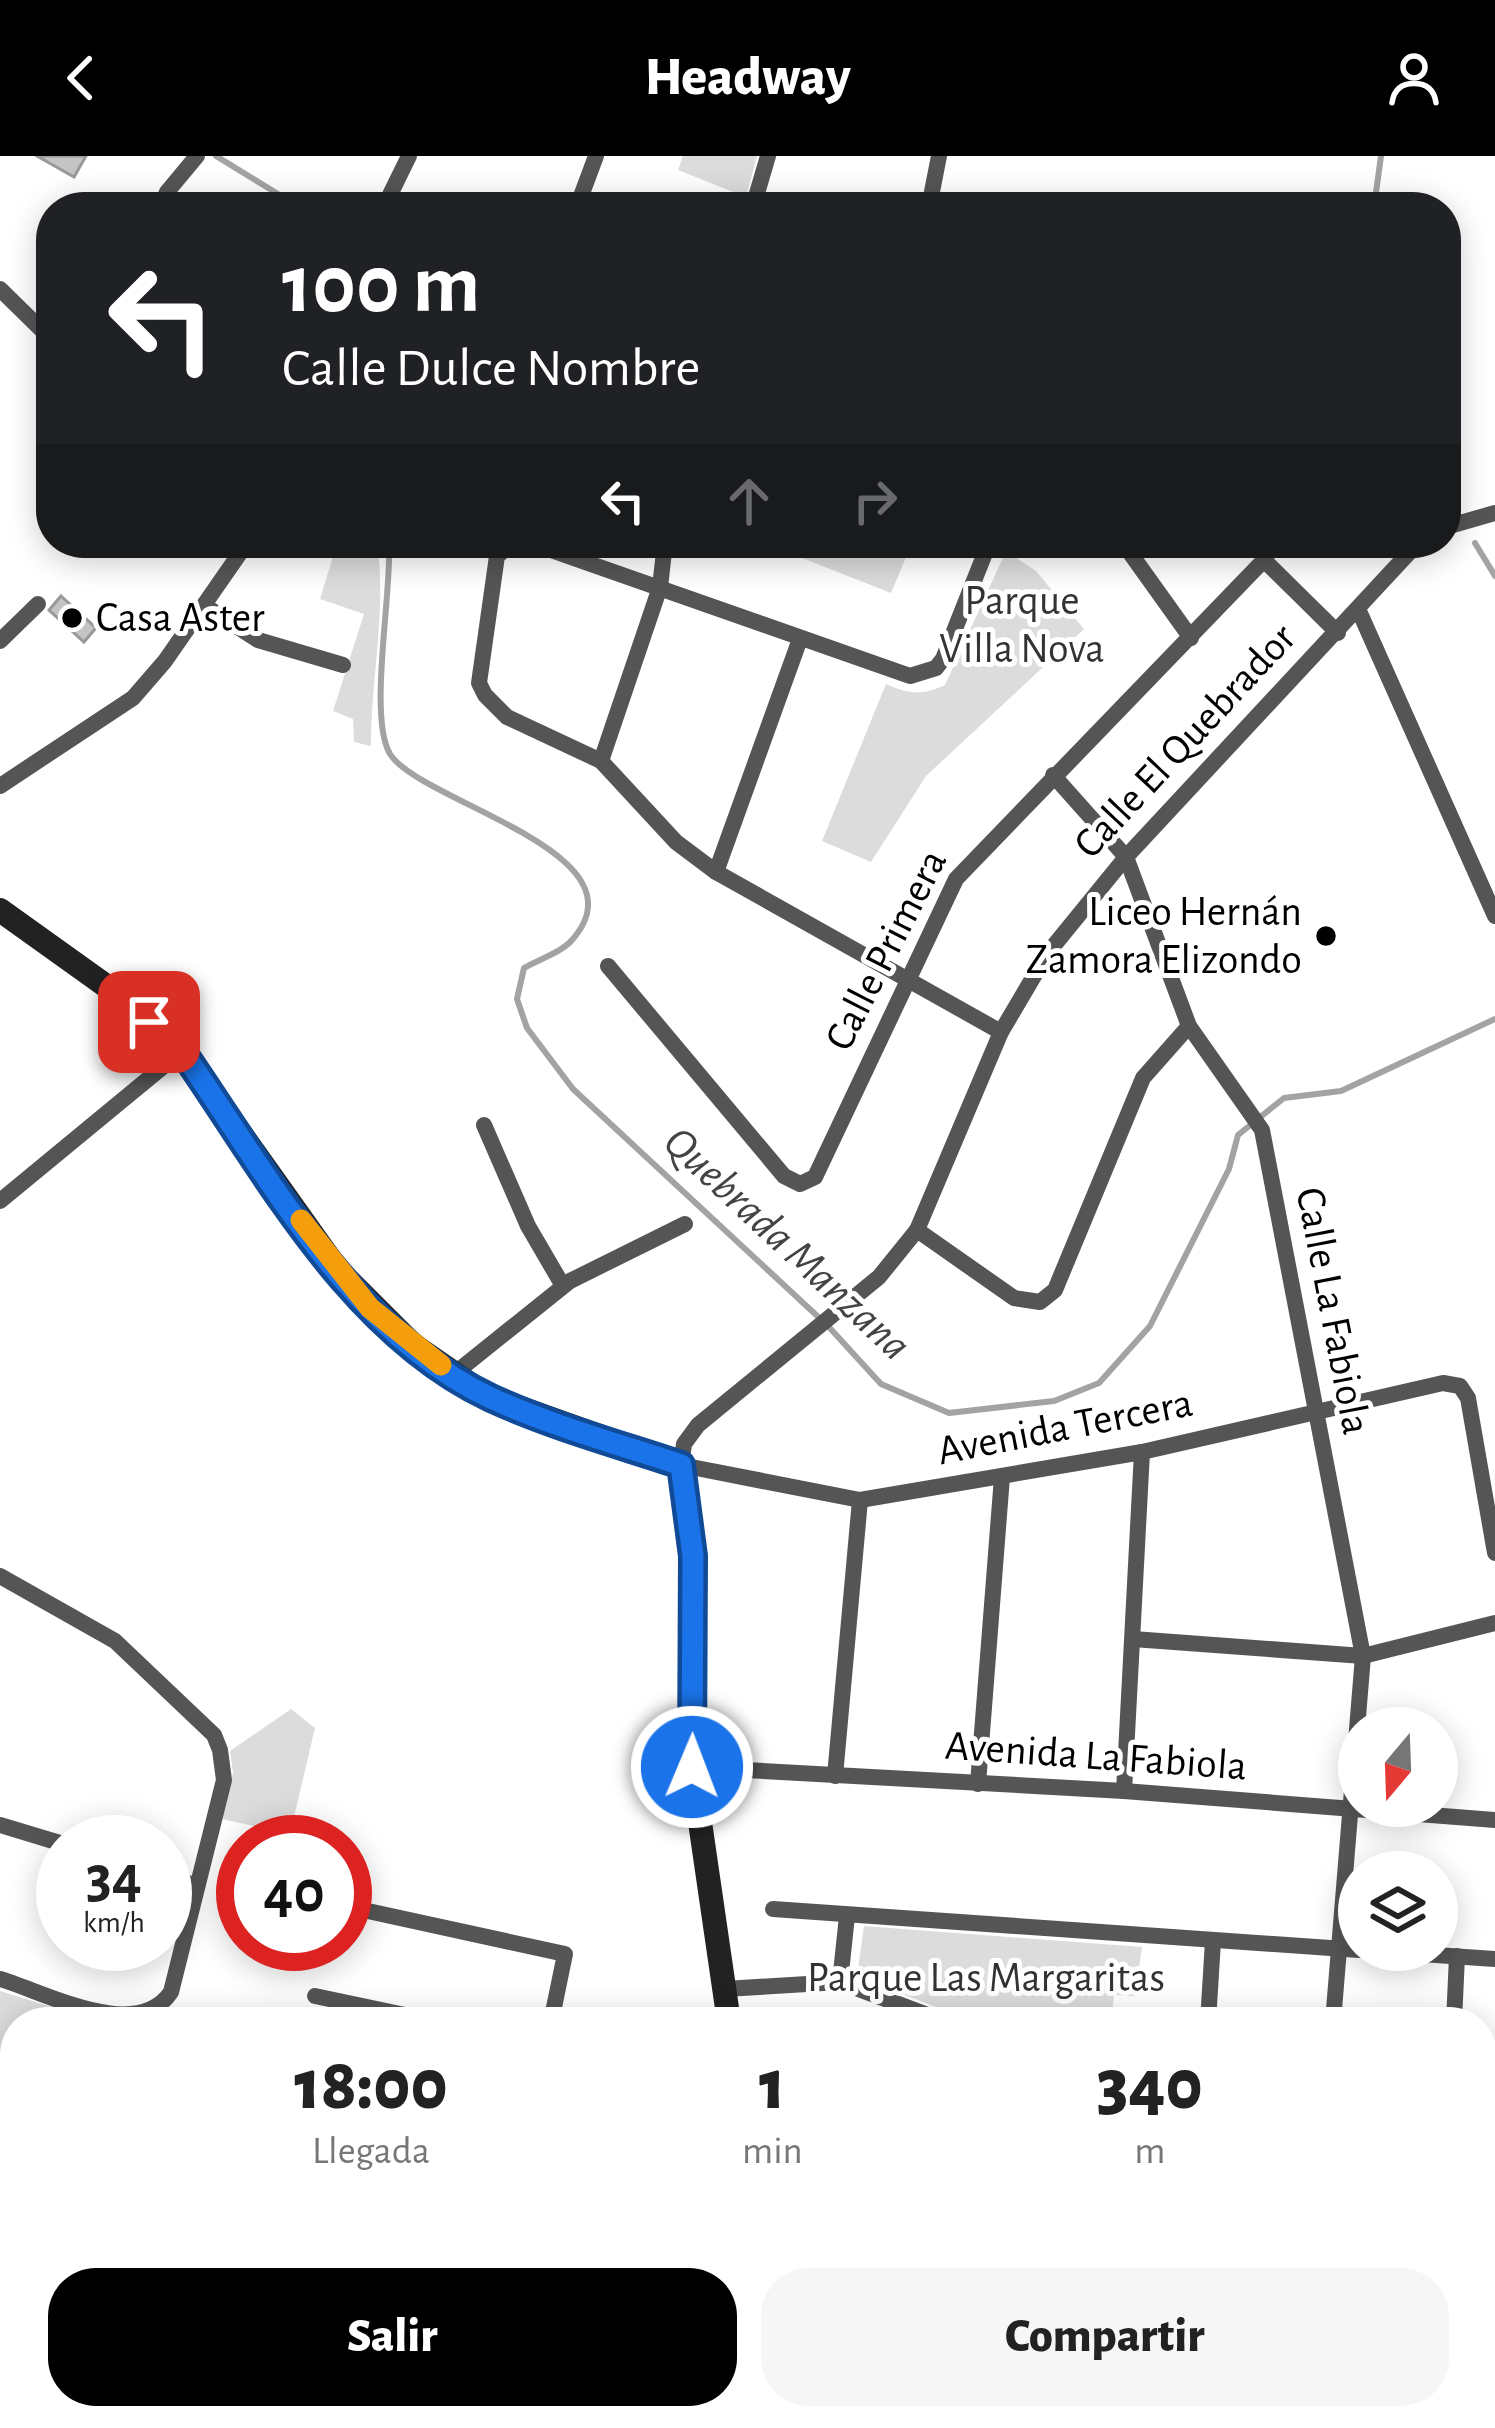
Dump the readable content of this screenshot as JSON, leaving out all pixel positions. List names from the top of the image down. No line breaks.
{"streets":{"street":["Calle El Quebrador","Calle Primera","Calle La Fabiola","Avenida Tercera","Avenida La Fabiola"]},"crossings":[["Calle El Quebrador","Calle La Fabiola"],["Calle El Quebrador","Avenida Tercera"],["Calle La Fabiola","Avenida Tercera"]],"water":["Quebrada Manzana"],"parks":["Parque Villa Nova","Parque Las Margaritas"],"places":["Casa Aster","Liceo Hernán Zamora Elizondo"],"north":"bottom","page":{"header":"Headway","turn":["100 m","Calle Dulce Nombre"],"speed":"34 km/h","limit":"40","eta":["18:00","Llegada","1","min","340","m"],"buttons":["Salir","Compartir"]}}
